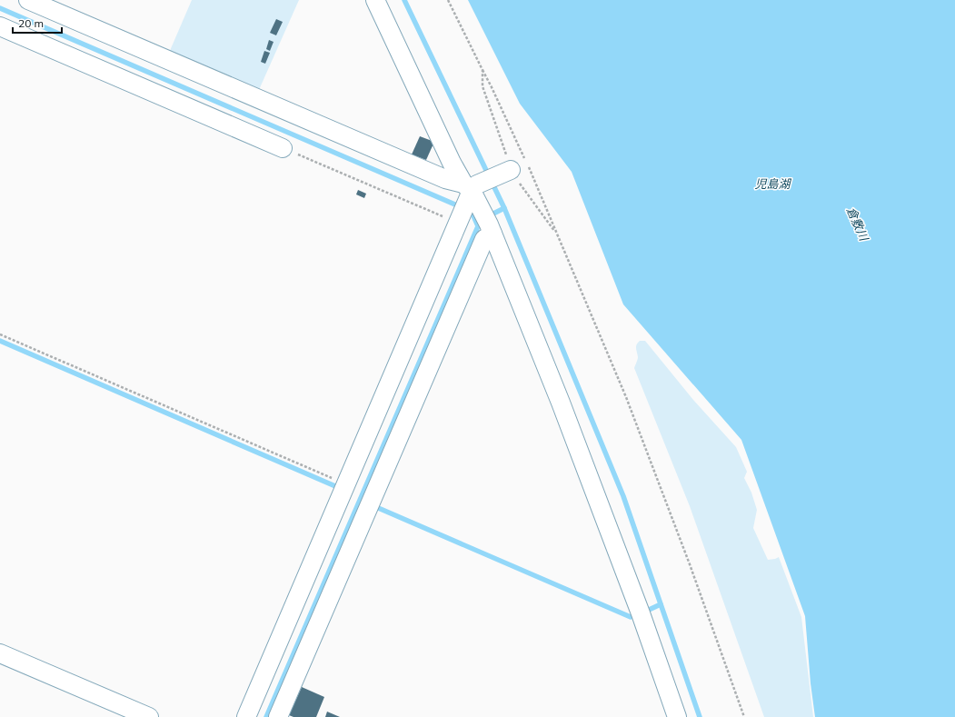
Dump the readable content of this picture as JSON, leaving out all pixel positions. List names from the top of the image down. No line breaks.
{"water":["児島湖","倉敷川"],"scale_bar":"20 m"}
